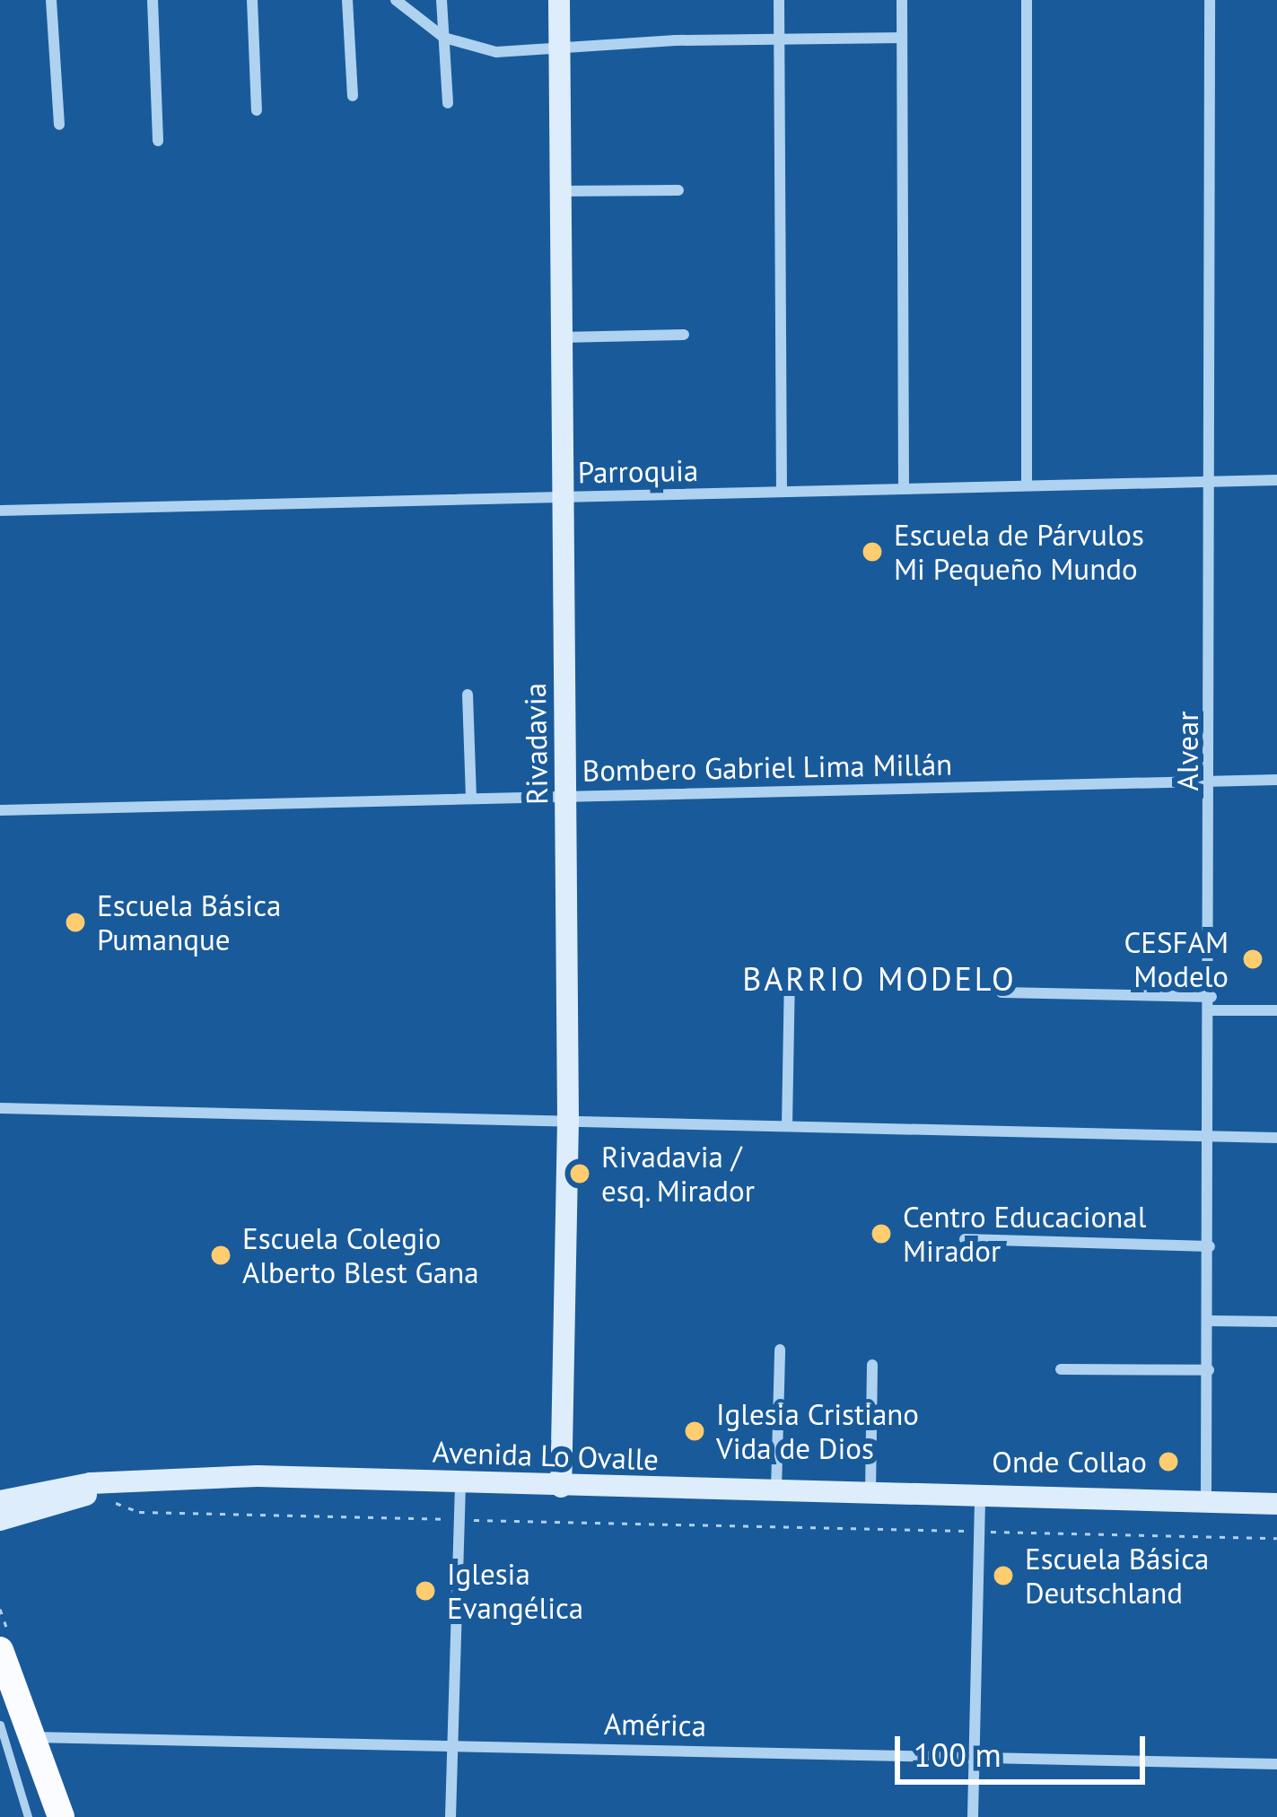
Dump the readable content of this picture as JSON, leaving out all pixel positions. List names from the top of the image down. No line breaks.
{"streets":{"street":["Parroquia","Rivadavia","Alvear","Bombero Gabriel Lima Millán","Avenida Lo Ovalle","América"]},"crossings":[["Parroquia","Rivadavia"],["Parroquia","Alvear"],["Rivadavia","Bombero Gabriel Lima Millán"],["Rivadavia","Avenida Lo Ovalle"],["Alvear","Bombero Gabriel Lima Millán"],["Alvear","Avenida Lo Ovalle"]],"districts":["BARRIO MODELO"],"places":["Escuela de Párvulos Mi Pequeño Mundo","Escuela Básica Pumanque","CESFAM Modelo","Rivadavia / esq. Mirador","Centro Educacional Mirador","Escuela Colegio Alberto Blest Gana","Iglesia Cristiano Vida de Dios","Onde Collao","Escuela Básica Deutschland","Iglesia Evangélica"],"scale_bar":"100 m"}
